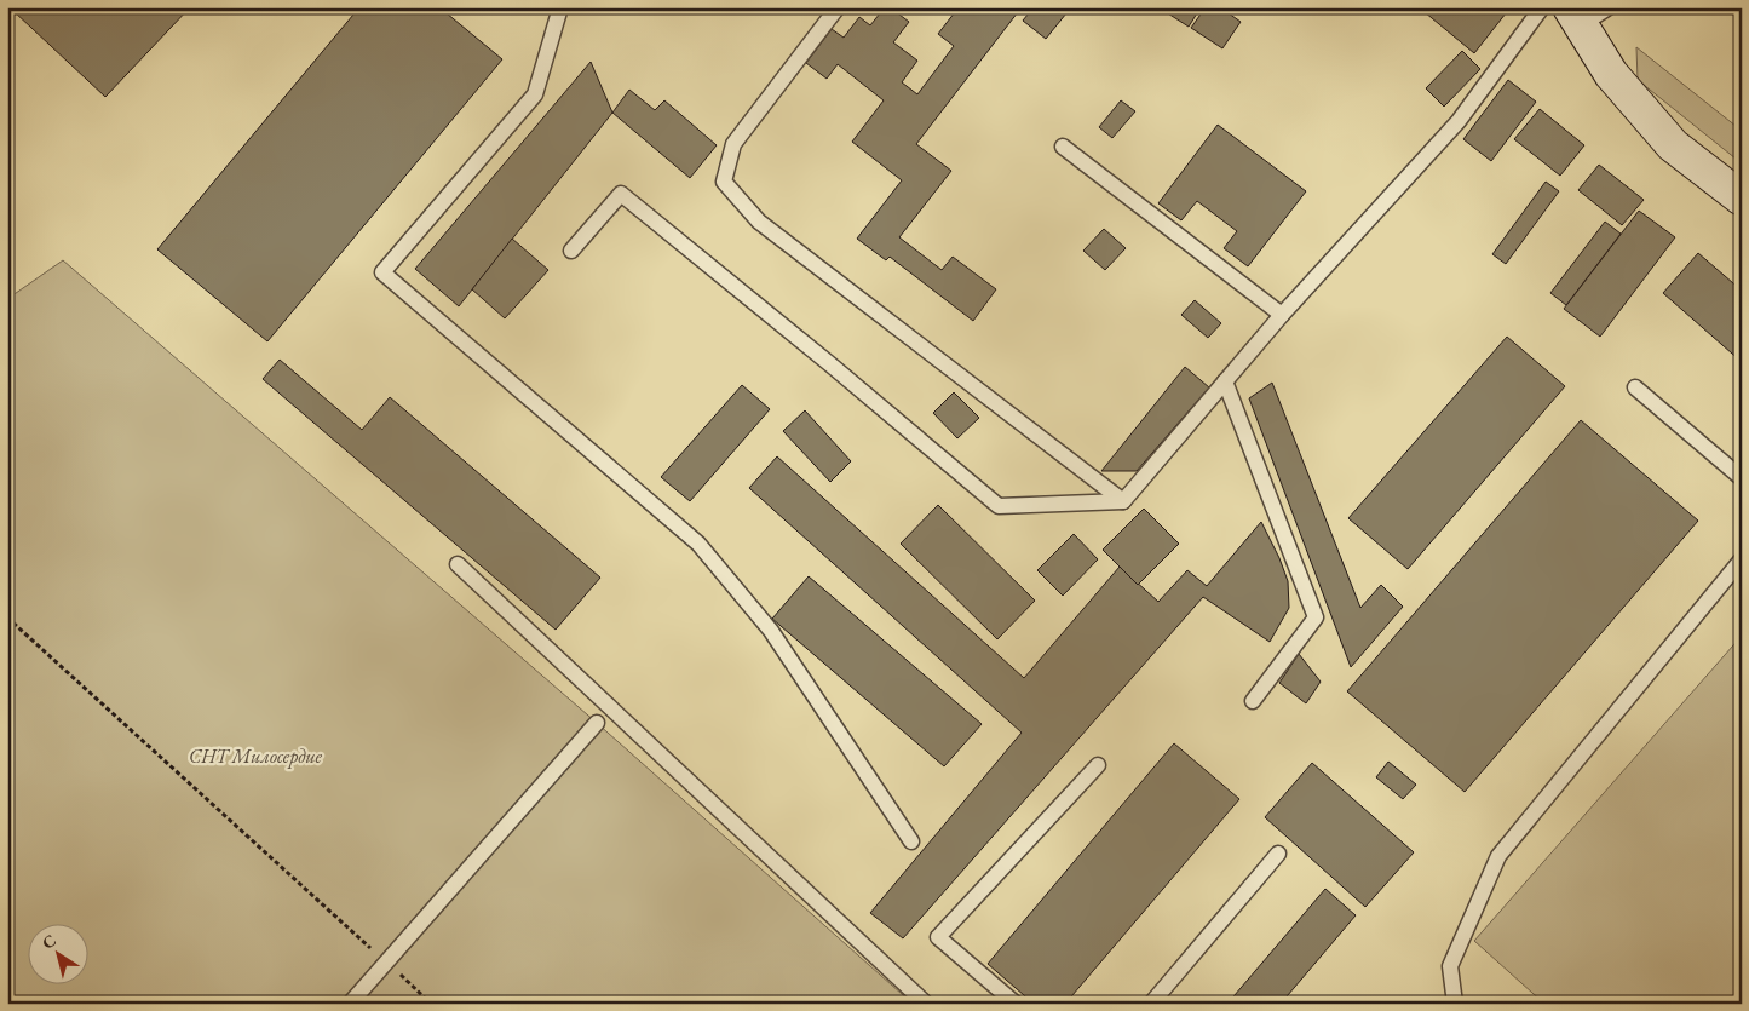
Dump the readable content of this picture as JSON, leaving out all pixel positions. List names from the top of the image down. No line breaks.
{"parks":["СНТ Милосердие"],"north":"top left"}
